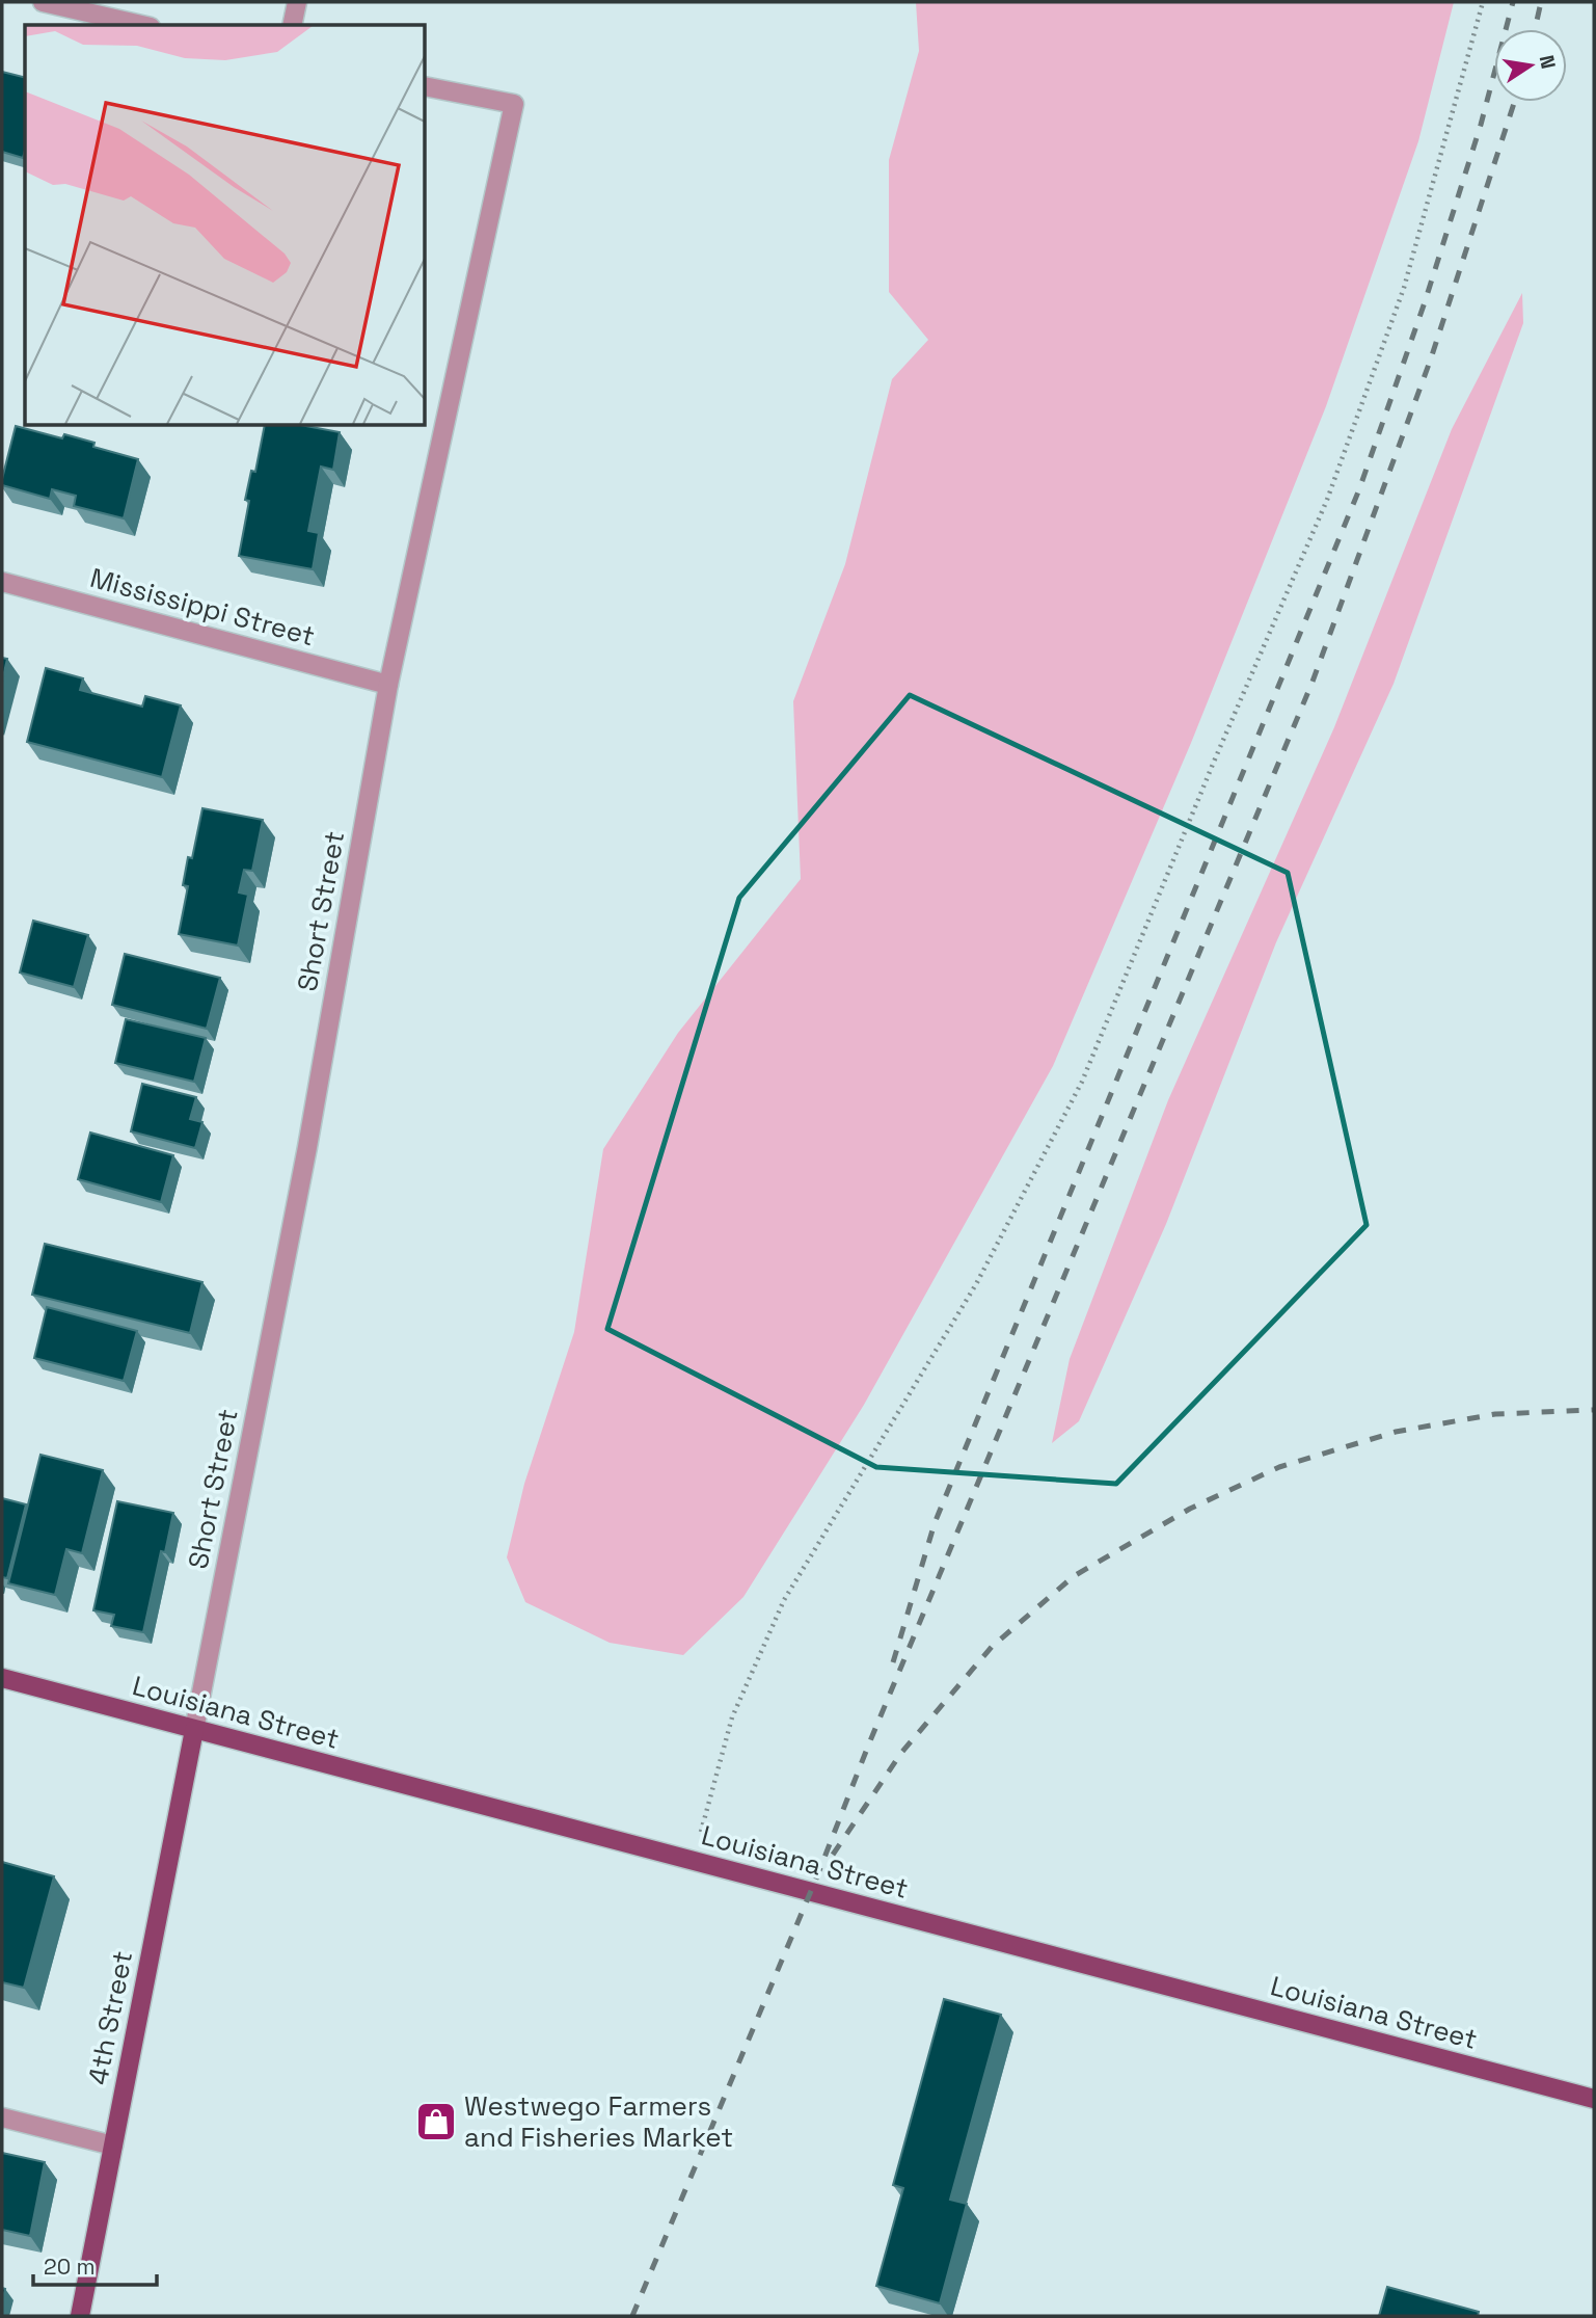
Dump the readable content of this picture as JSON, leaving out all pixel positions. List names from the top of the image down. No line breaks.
{"streets":{"main road":["Louisiana Street","4th Street"],"street":["Mississippi Street","Short Street"]},"crossings":[["Mississippi Street","Short Street"],["Short Street","Louisiana Street"],["Short Street","4th Street"],["Louisiana Street","4th Street"]],"places":{"shop":["Westwego Farmers and Fisheries Market"]},"scale_bar":"20 m","north":"right"}
